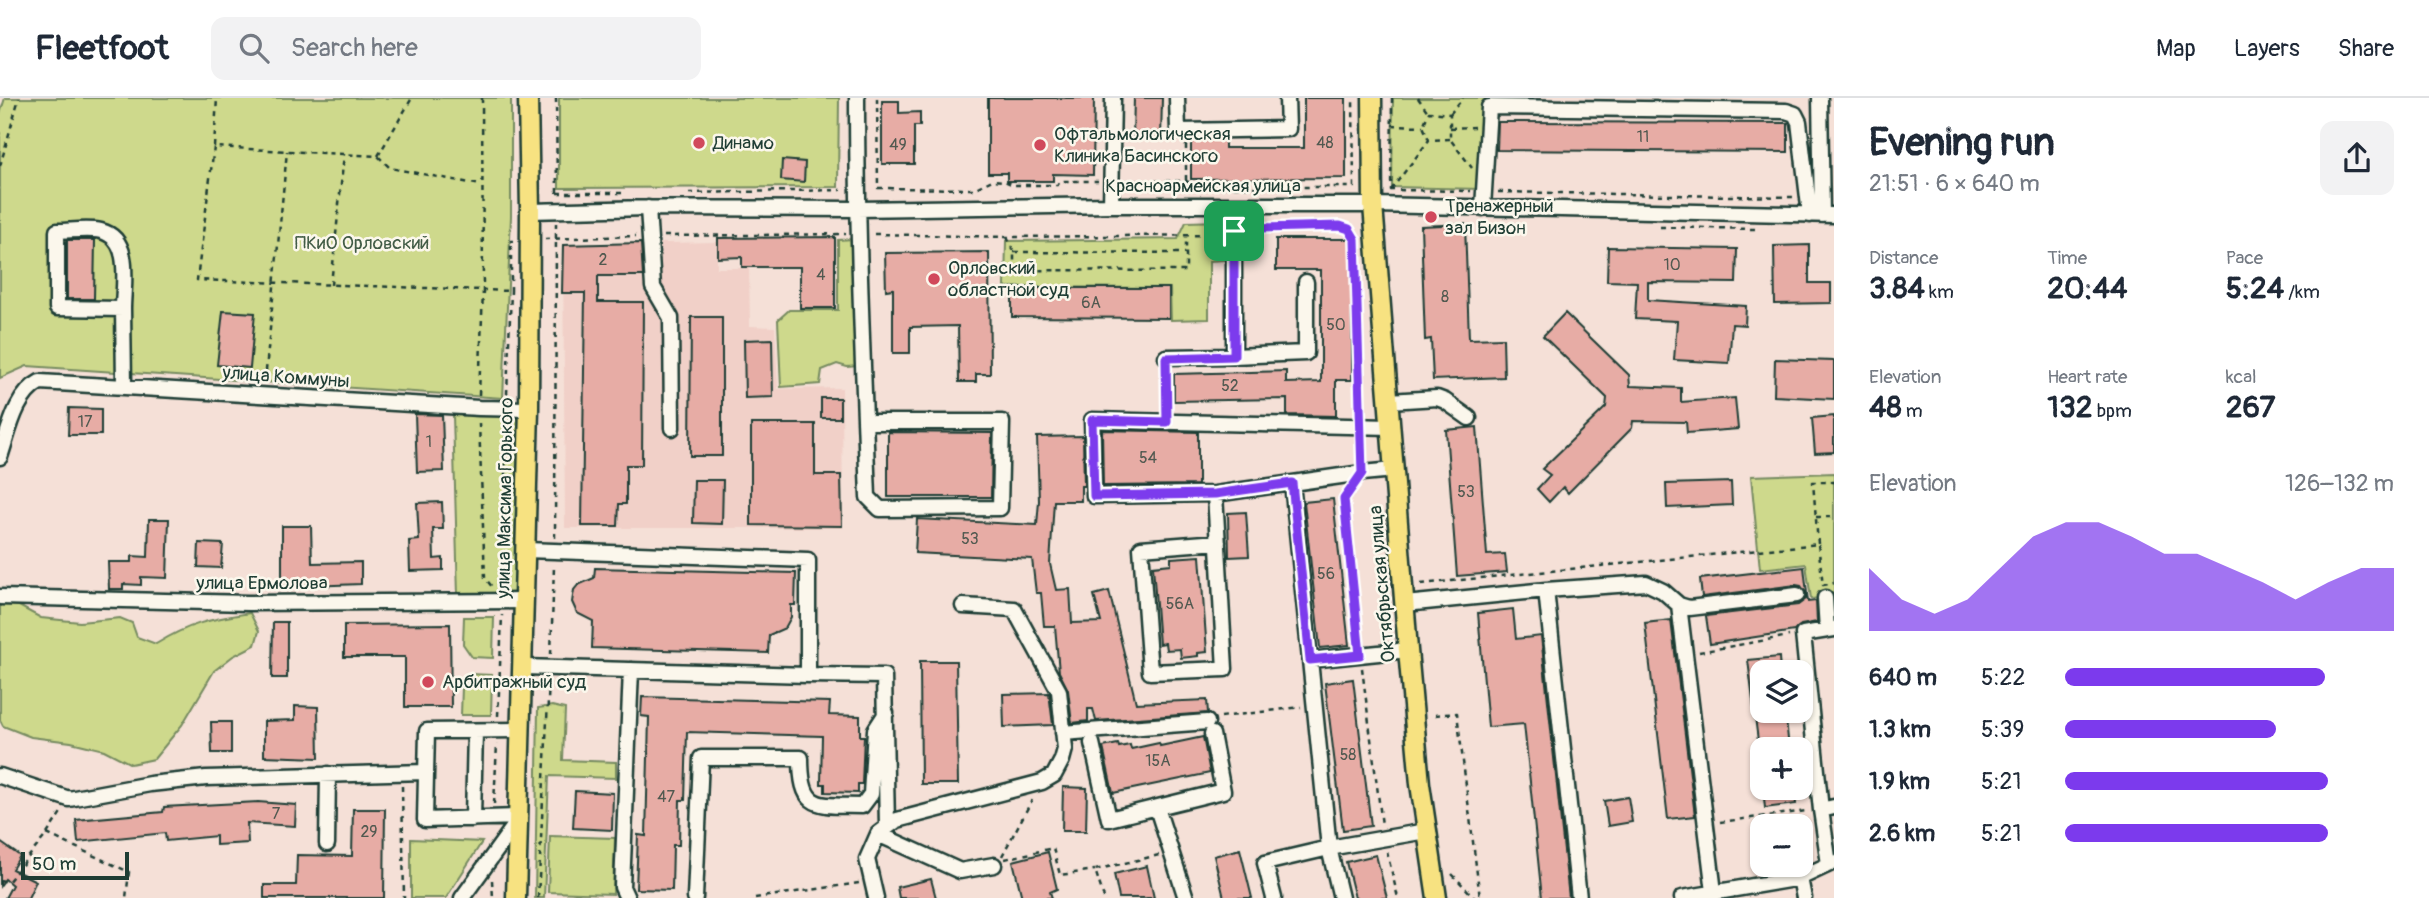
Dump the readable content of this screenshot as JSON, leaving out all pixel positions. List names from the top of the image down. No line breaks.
{"streets":{"main road":["улица Максима Горького","Октябрьская улица"],"street":["Красноармейская улица","улица Коммуны","улица Ермолова"]},"crossings":[["Красноармейская улица","улица Максима Горького"],["Красноармейская улица","Октябрьская улица"],["улица Коммуны","улица Максима Горького"],["улица Максима Горького","улица Ермолова"]],"parks":["ПКиО Орловский"],"places":["Динамо","Офтальмологическая Клиника Басинского","Тренажерный зал Бизон","Орловский областной суд","Арбитражный суд"],"house_numbers":["11","48","49","2","10","4","8","6А","50","52","17","1","54","53","53","56","56А","58","15А","47","7","29"],"scale_bar":"50 m","page":{"header":"Fleetfoot","search":"Search here","nav":["Map","Layers","Share"],"heading":["Evening run","21:51 · 6 × 640 m"],"stats":[["Distance","3.84 km"],["Time","20:44"],["Pace","5:24 /km"],["Elevation","48 m"],["Heart rate","132 bpm"],["kcal","267"]],"chart":["Elevation","126–132 m"],"list":[{"name":"640 m","note":"5:22"},{"name":"1.3 km","note":"5:39"},{"name":"1.9 km","note":"5:21"},{"name":"2.6 km","note":"5:21"}],"map_buttons":["+","−"],"scale":"50 m"}}
